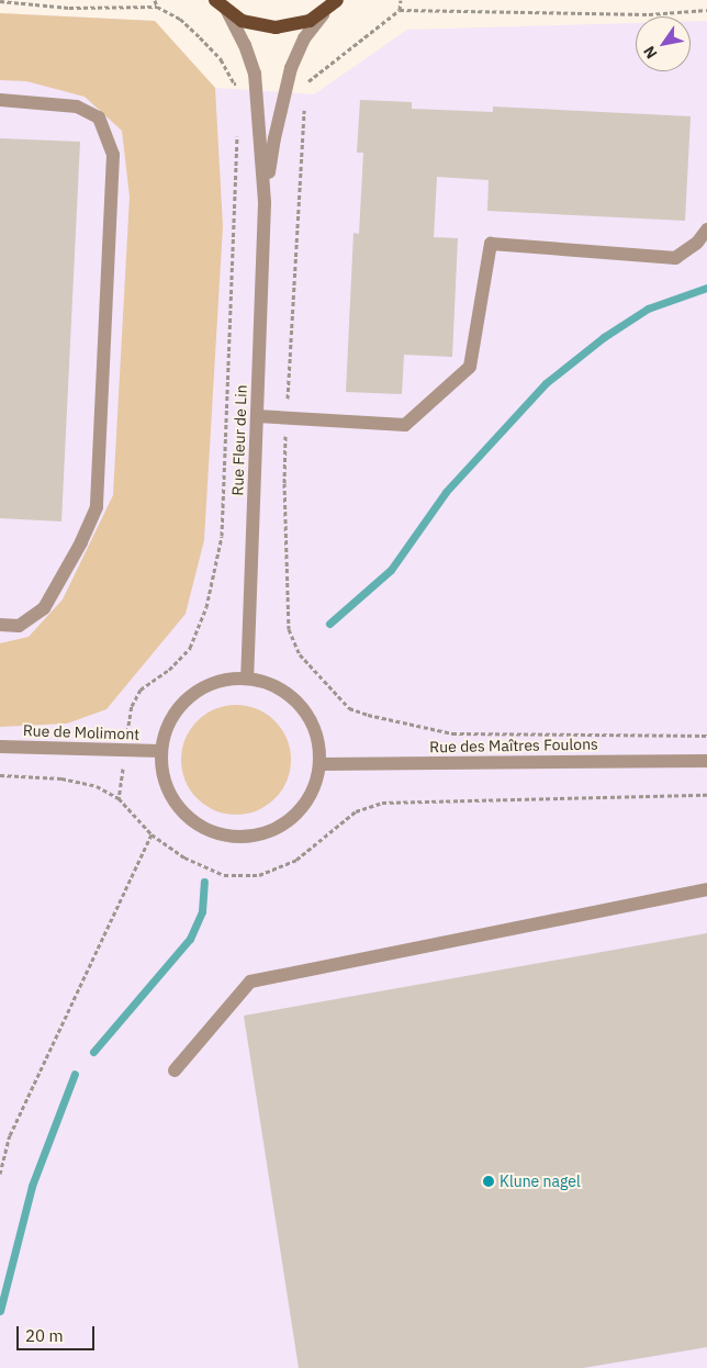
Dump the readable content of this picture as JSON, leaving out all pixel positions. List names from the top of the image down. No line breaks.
{"streets":{"street":["Rue Fleur de Lin","Rue de Molimont","Rue des Maîtres Foulons"]},"crossings":[["Rue Fleur de Lin","Rue de Molimont"],["Rue Fleur de Lin","Rue des Maîtres Foulons"],["Rue de Molimont","Rue des Maîtres Foulons"]],"places":["Klune nagel"],"scale_bar":"20 m","north":"bottom left"}
